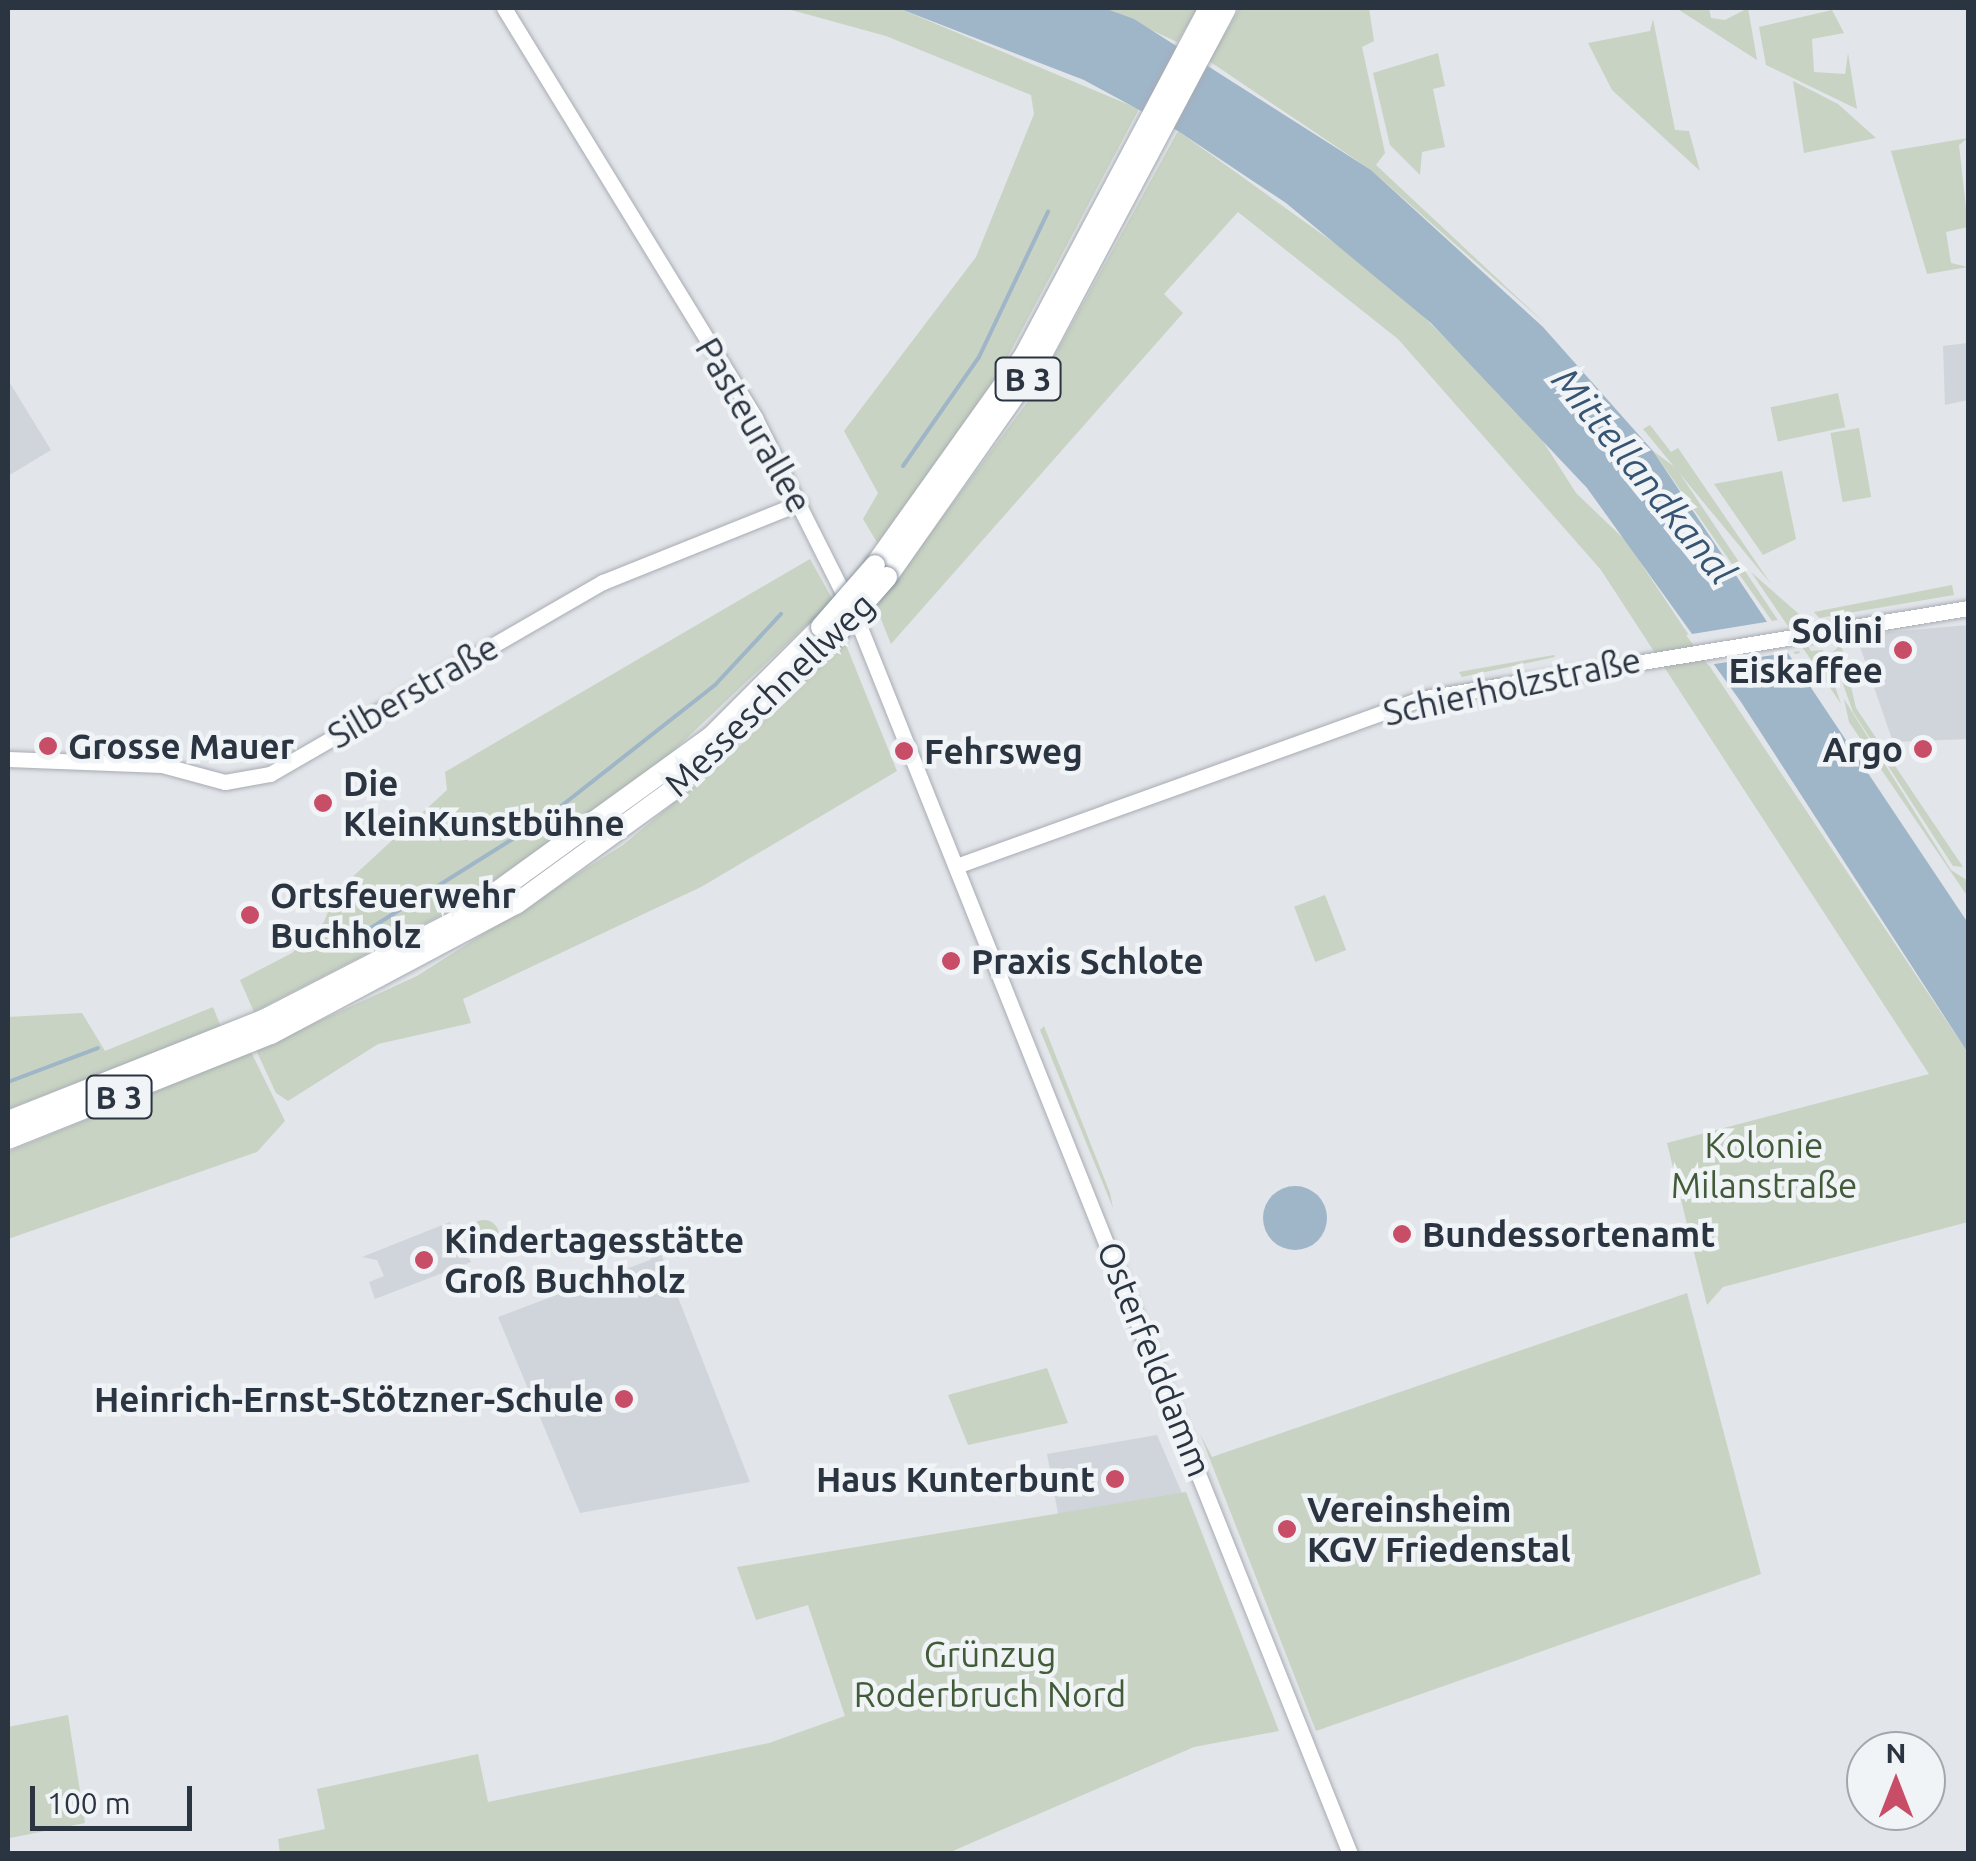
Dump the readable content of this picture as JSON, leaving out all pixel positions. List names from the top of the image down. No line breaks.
{"streets":{"highway":["B 3","Messeschnellweg"],"street":["Pasteurallee","Schierholzstraße","Silberstraße","Osterfelddamm"]},"crossings":[["Pasteurallee","Schierholzstraße"],["Pasteurallee","Silberstraße"],["Pasteurallee","Osterfelddamm"],["Schierholzstraße","Osterfelddamm"]],"water":["Mittellandkanal"],"parks":["Kolonie Milanstraße","Grünzug Roderbruch Nord"],"places":["Solini Eiskaffee","Grosse Mauer","Argo","Fehrsweg","Die KleinKunstbühne","Ortsfeuerwehr Buchholz","Praxis Schlote","Bundessortenamt","Kindertagesstätte Groß Buchholz","Heinrich-Ernst-Stötzner-Schule","Haus Kunterbunt","Vereinsheim KGV Friedenstal"],"scale_bar":"100 m","north":"top"}
